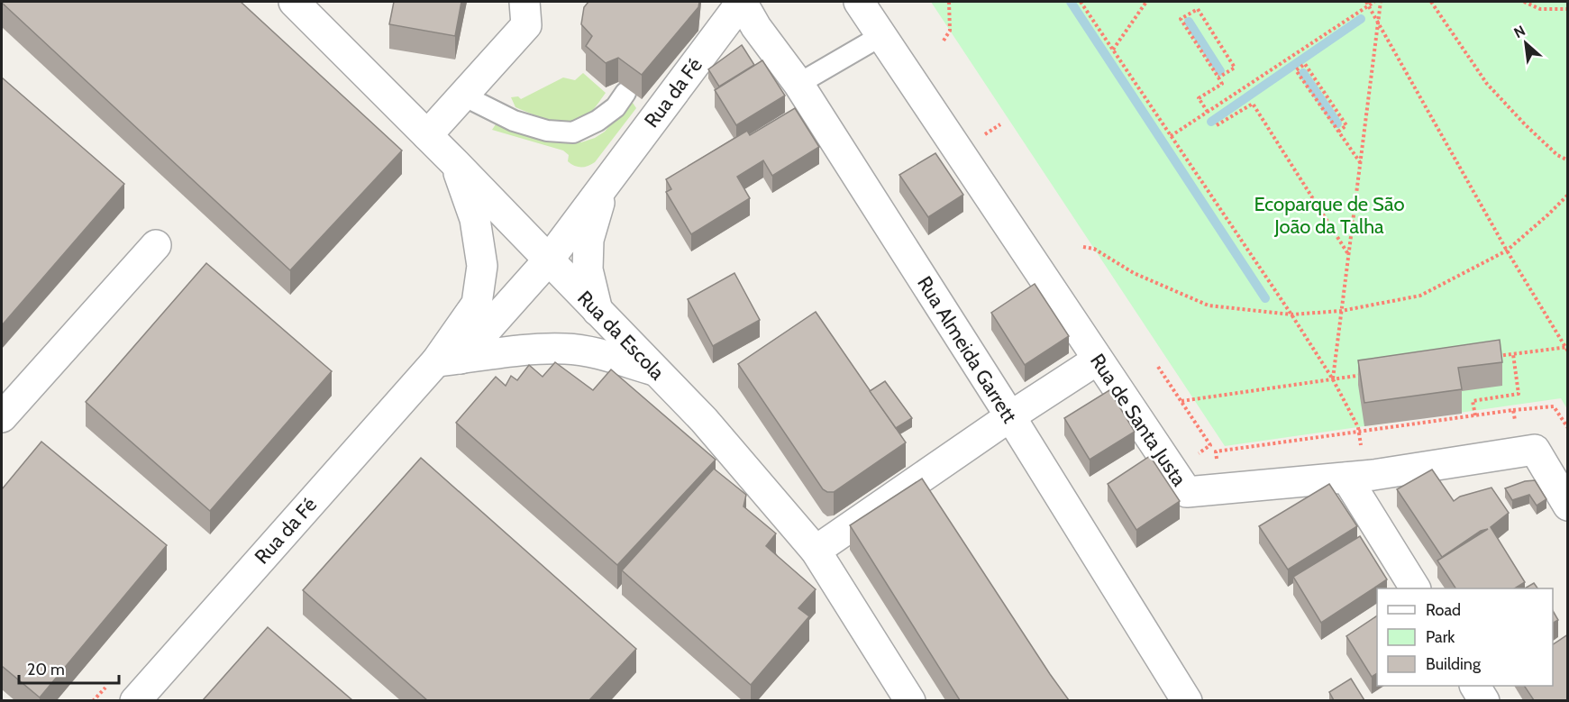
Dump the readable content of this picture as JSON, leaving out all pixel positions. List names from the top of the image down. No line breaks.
{"streets":{"street":["Rua da Fé","Rua da Escola","Rua Almeida Garrett","Rua de Santa Justa"]},"crossings":[["Rua da Fé","Rua da Escola"],["Rua da Fé","Rua Almeida Garrett"]],"parks":["Ecoparque de São João da Talha"],"legend":["Road","Park","Building"],"scale_bar":"20 m","north":"top left"}
